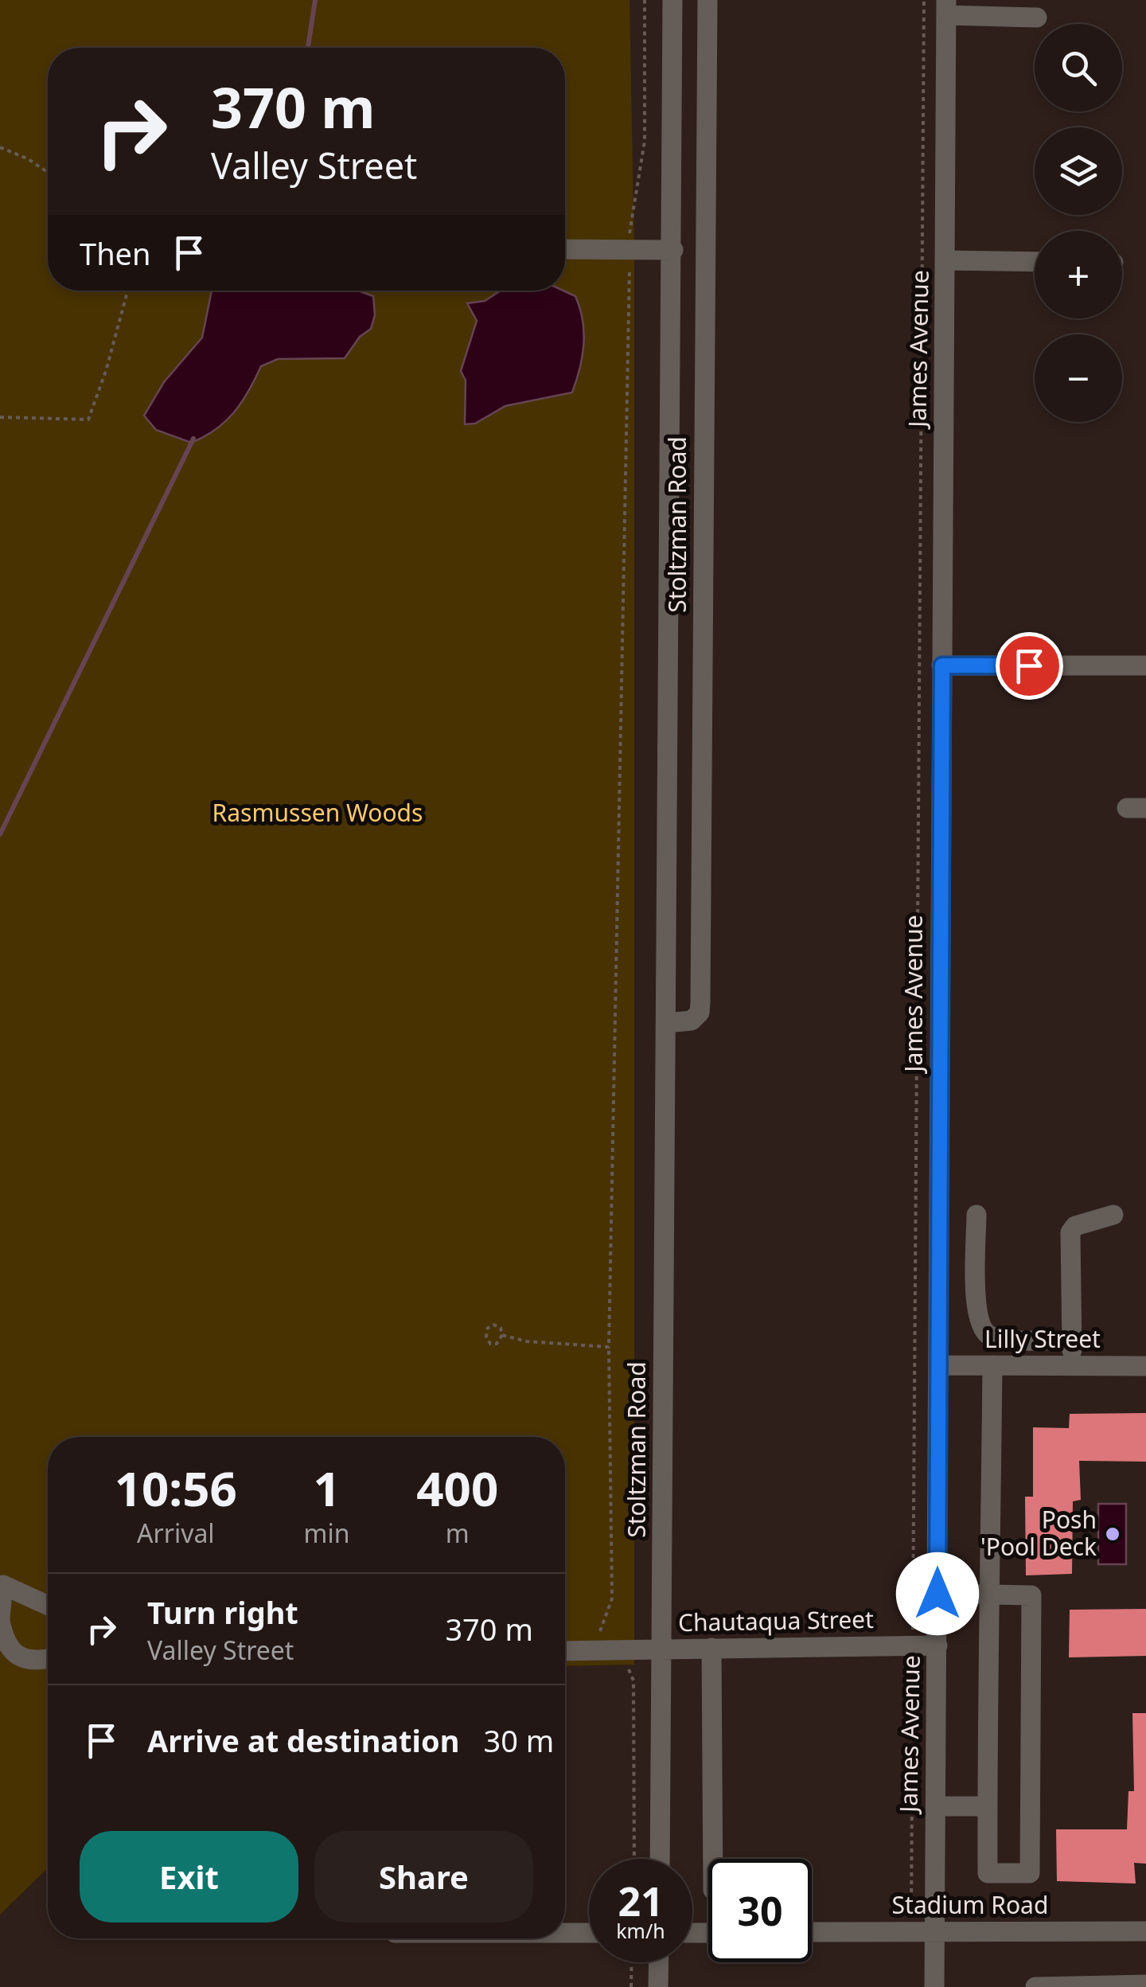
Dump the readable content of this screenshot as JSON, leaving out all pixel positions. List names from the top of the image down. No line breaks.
{"streets":{"street":["James Avenue","Stoltzman Road","Lilly Street","Chautaqua Street","Stadium Road"]},"crossings":[["James Avenue","Lilly Street"],["James Avenue","Chautaqua Street"],["James Avenue","Stadium Road"],["Stoltzman Road","Chautaqua Street"]],"parks":["Rasmussen Woods"],"places":["Posh 'Pool Deck"],"page":{"map_buttons":["+","−"],"turn":["370 m","Valley Street"],"then":"Then","eta":["10:56","Arrival","1","min","400","m"],"list":[{"name":"Turn right","note":"Valley Street","value":"370 m"},{"name":"Arrive at destination","value":"30 m"}],"buttons":["Exit","Share"],"speed":"21 km/h","limit":"30"}}
